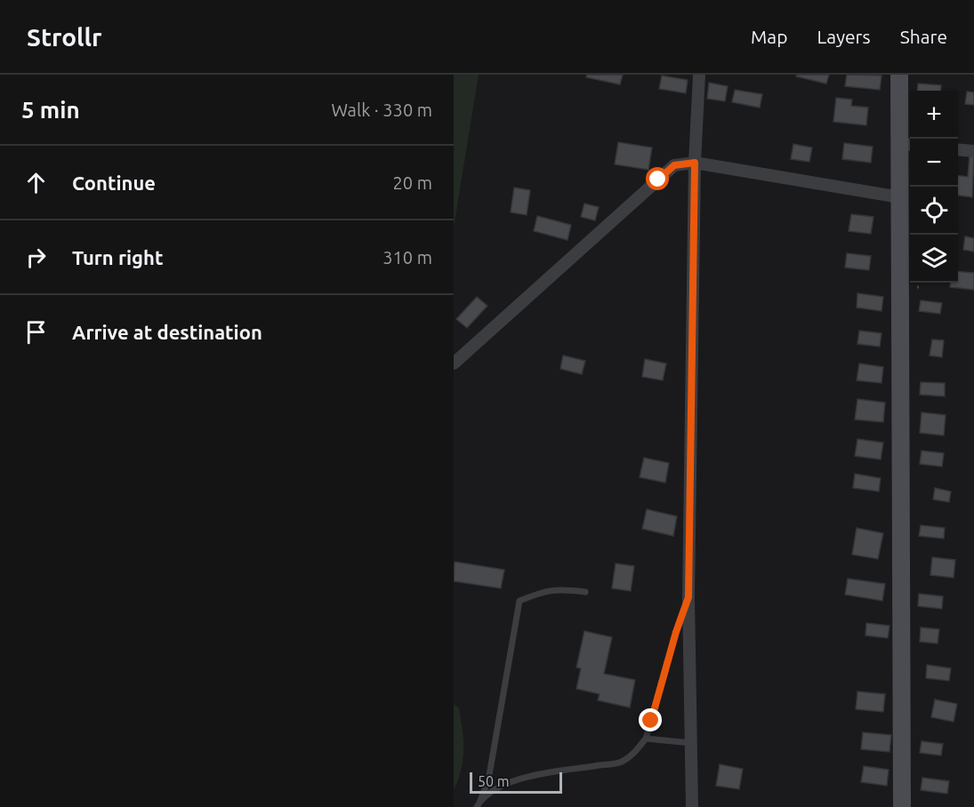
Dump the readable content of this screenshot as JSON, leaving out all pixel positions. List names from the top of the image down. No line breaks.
{"scale_bar":"50 m","page":{"header":"Strollr","nav":["Map","Layers","Share"],"heading":["5 min","Walk · 330 m"],"map_buttons":["+","−"],"list":[["Continue","20 m"],["Turn right","310 m"],"Arrive at destination"],"scale":"50 m"}}
